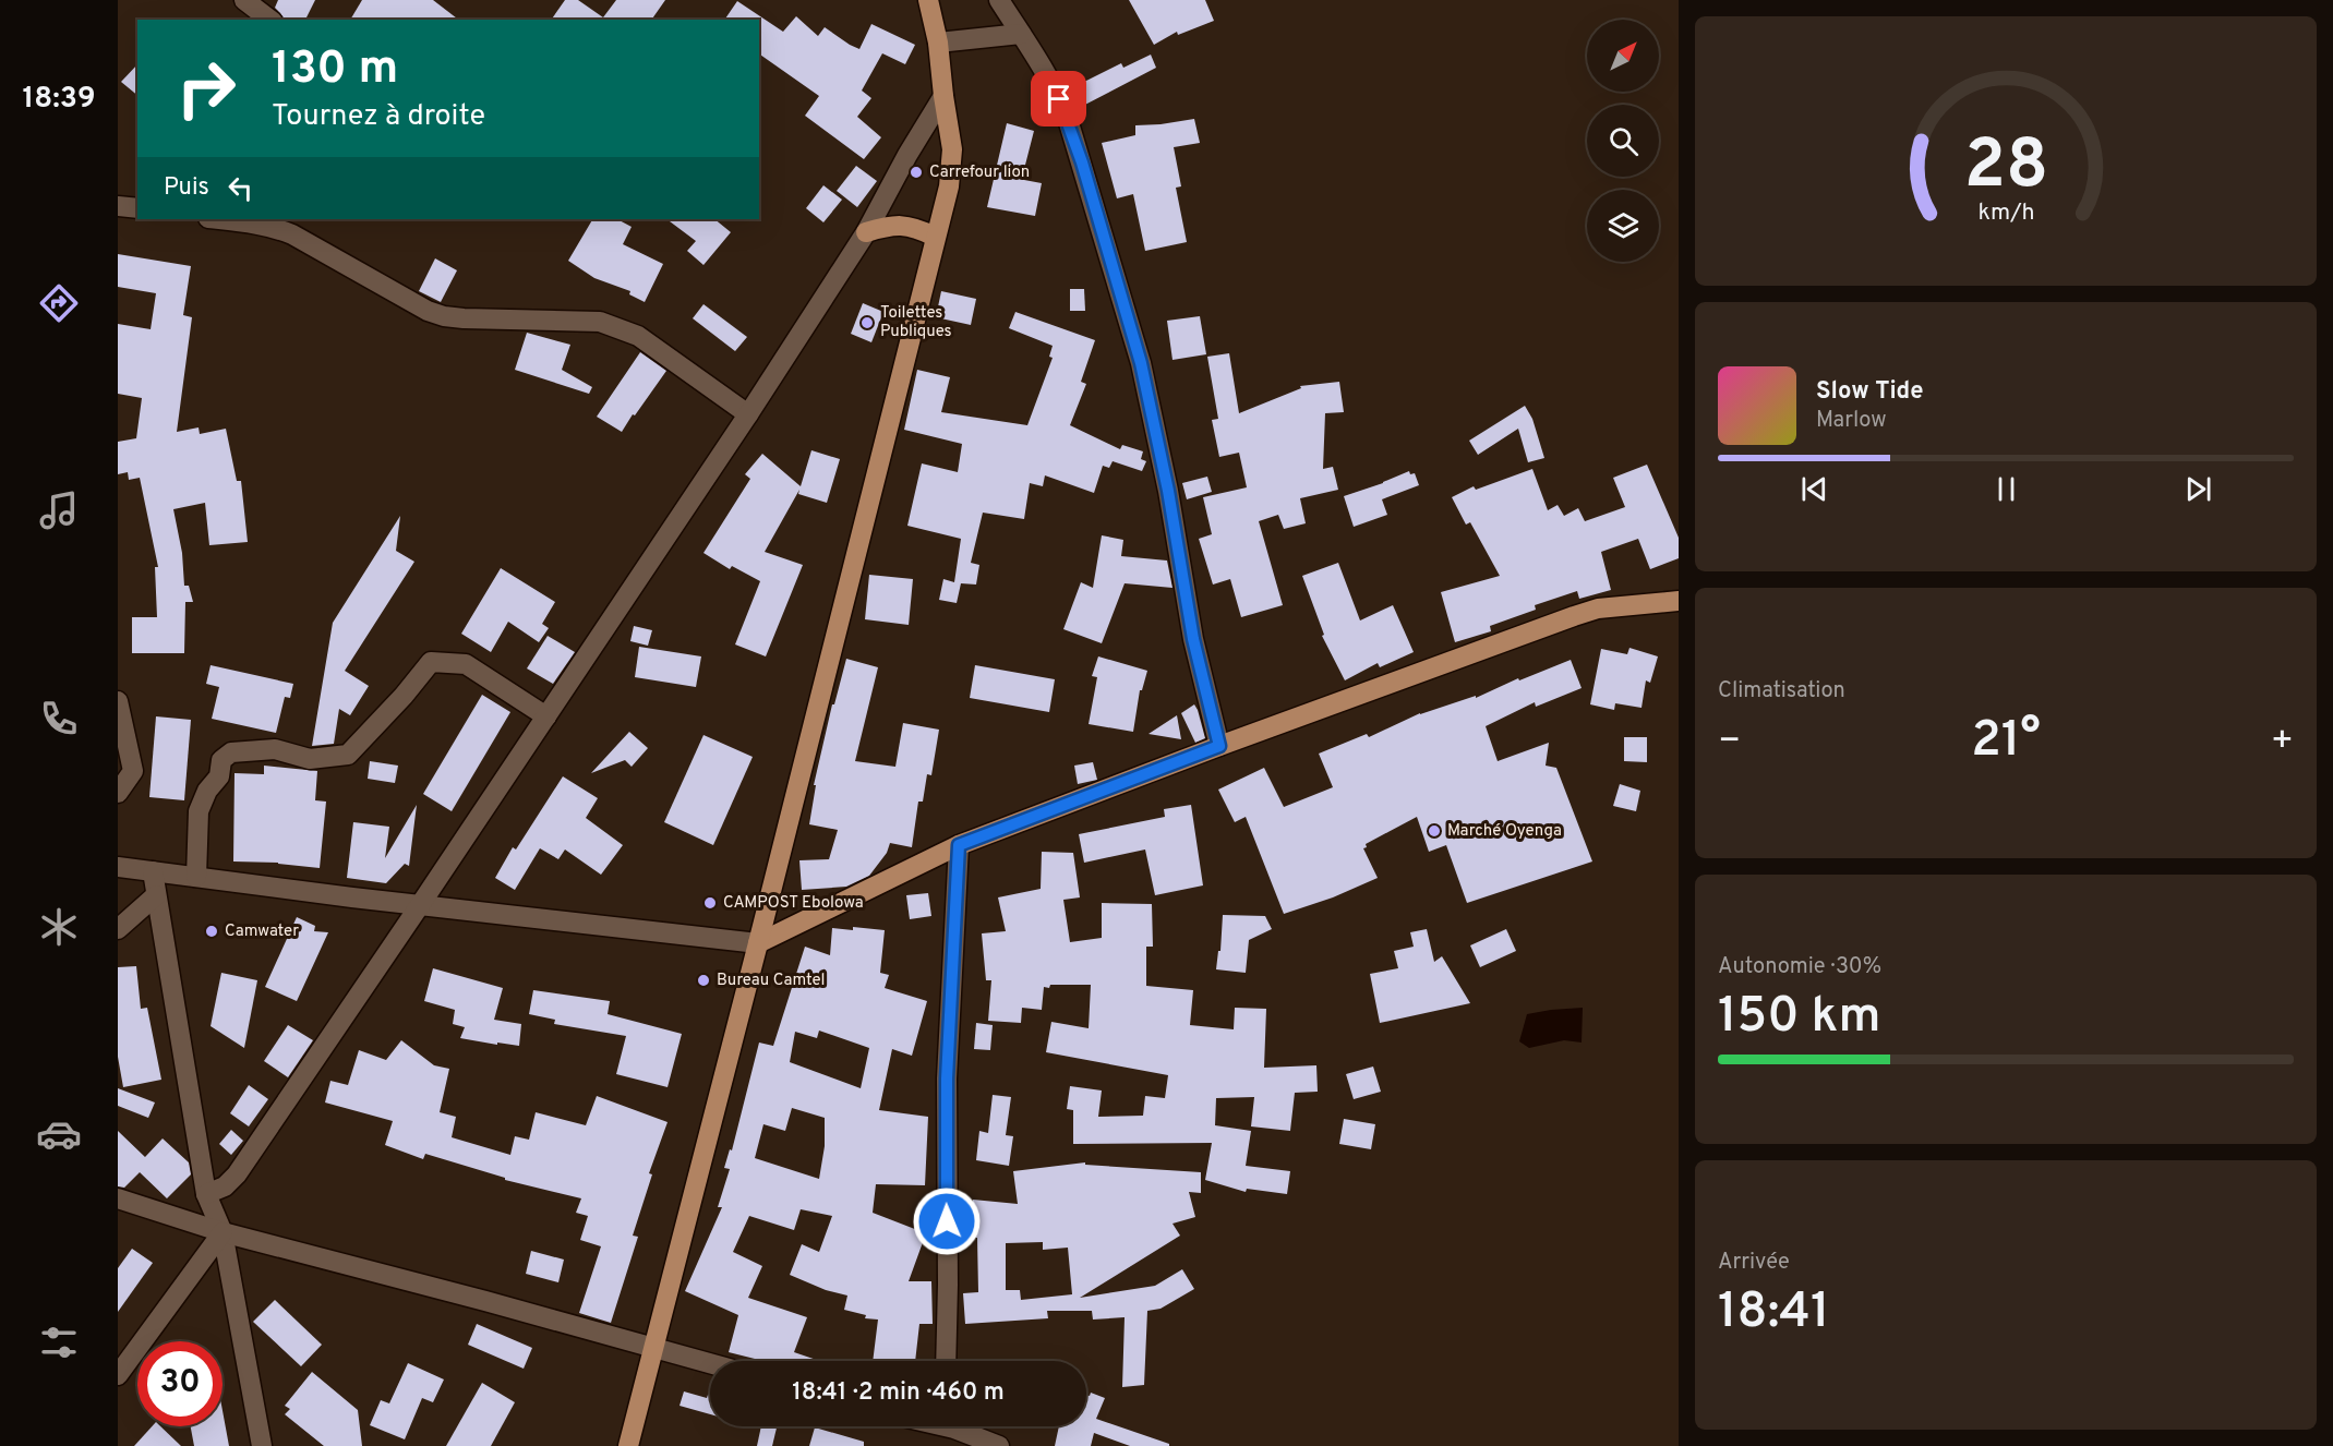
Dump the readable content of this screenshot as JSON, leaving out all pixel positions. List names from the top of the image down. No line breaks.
{"places":["Carrefour lion","Toilettes Publiques","Marché Oyenga","CAMPOST Ebolowa","Camwater","Bureau Camtel"],"north":"top right","page":{"tabs":"18:39","turn":["130 m","Tournez à droite"],"then":"Puis","song":["Slow Tide","Marlow"],"tile":["Climatisation",["Autonomie · 30%","150 km"],["Arrivée","18:41"]],"heat":["−","21°","+"],"limit":"30","trip":"18:41 · 2 min · 460 m","gauge":["28","km/h"]}}
